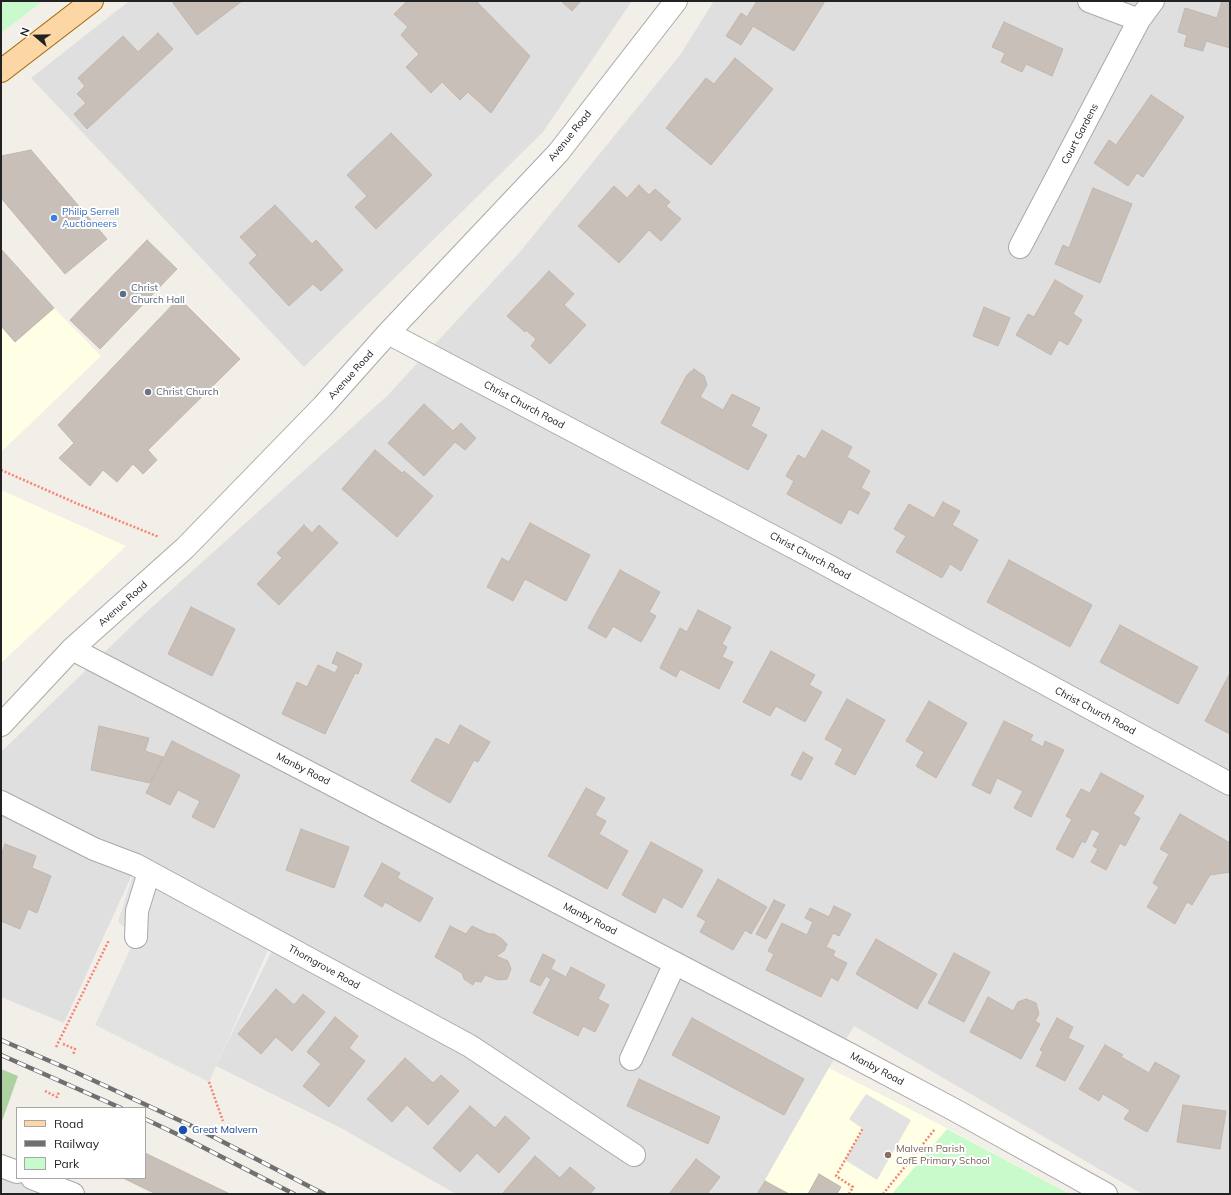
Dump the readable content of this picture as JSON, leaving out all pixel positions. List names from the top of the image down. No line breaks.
{"streets":{"street":["Court Gardens","Avenue Road","Christ Church Road","Manby Road","Thorngrove Road"]},"crossings":[["Avenue Road","Christ Church Road"],["Avenue Road","Manby Road"]],"places":["Philip Serrell Auctioneers","Christ Church Hall","Christ Church","Great Malvern","Malvern Parish CofE Primary School"],"legend":["Road","Railway","Park"],"north":"left"}
